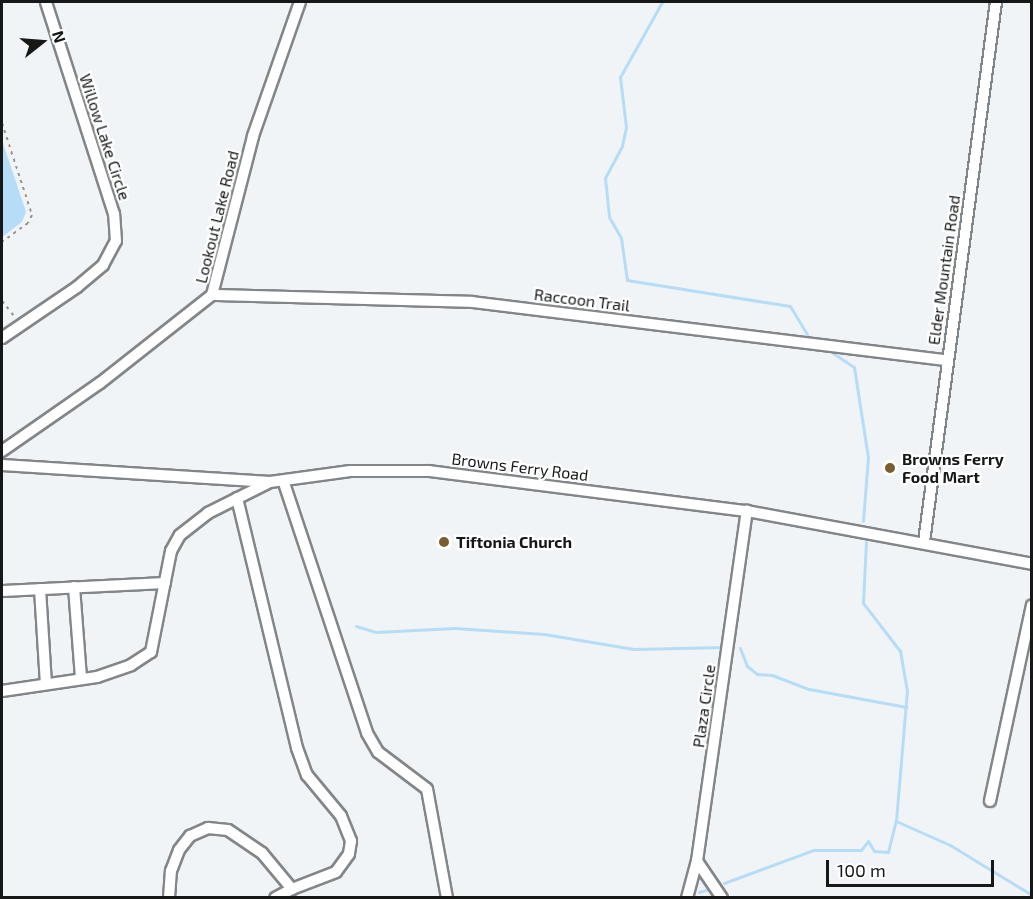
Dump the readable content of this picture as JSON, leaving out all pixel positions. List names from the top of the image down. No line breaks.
{"streets":{"street":["Willow Lake Circle","Lookout Lake Road","Elder Mountain Road","Raccoon Trail","Browns Ferry Road","Plaza Circle"]},"crossings":[["Lookout Lake Road","Raccoon Trail"],["Elder Mountain Road","Raccoon Trail"],["Elder Mountain Road","Browns Ferry Road"],["Browns Ferry Road","Plaza Circle"]],"places":["Browns Ferry Food Mart","Tiftonia Church"],"scale_bar":"100 m","north":"right"}
